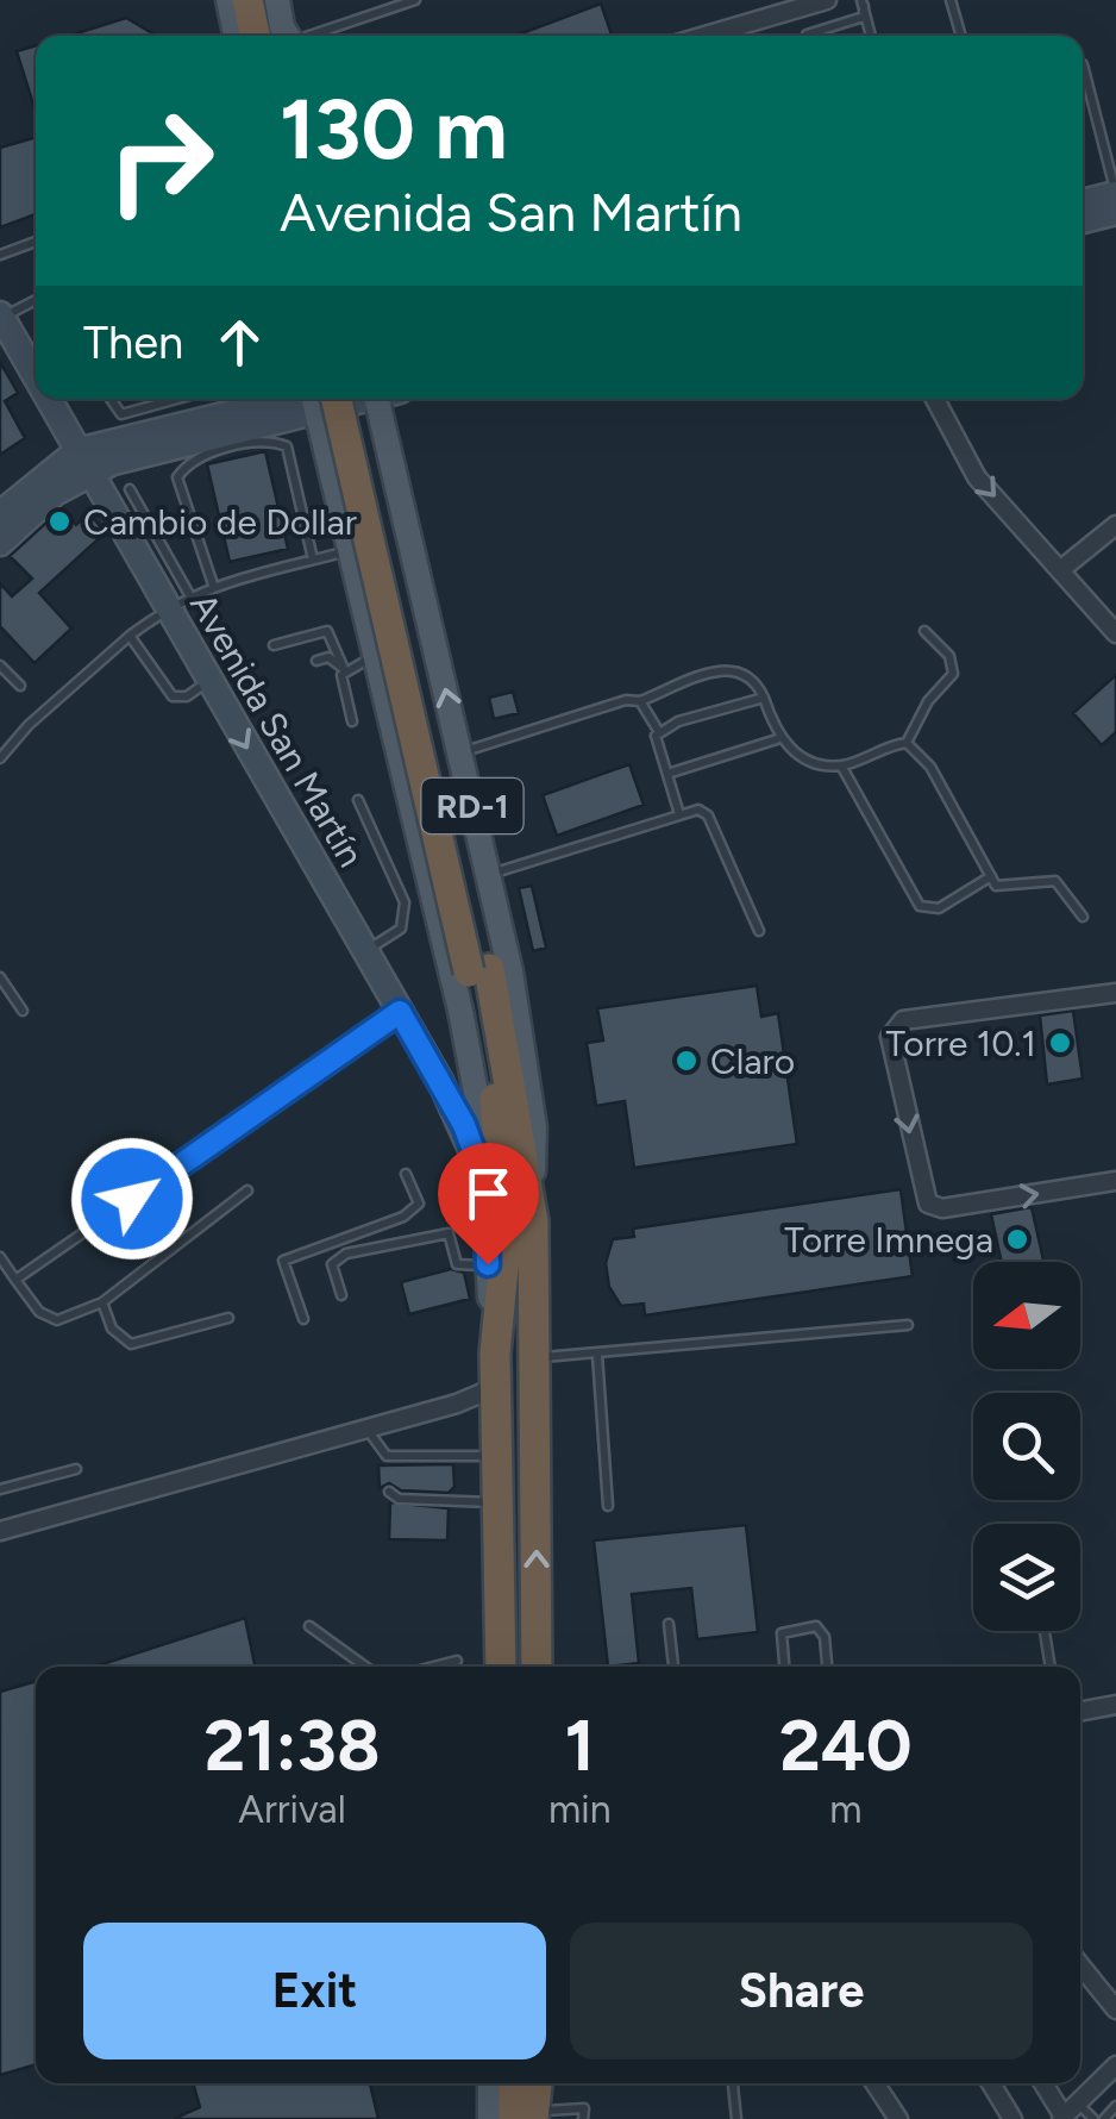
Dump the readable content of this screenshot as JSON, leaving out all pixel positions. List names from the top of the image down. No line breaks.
{"streets":{"highway":["RD-1"],"main road":["Avenida San Martín"]},"crossings":[["Avenida San Martín","RD-1"]],"places":["Cambio de Dollar","Torre 10.1","Claro","Torre Imnega"],"north":"left","page":{"turn":["130 m","Avenida San Martín"],"then":"Then","eta":["21:38","Arrival","1","min","240","m"],"buttons":["Exit","Share"]}}
